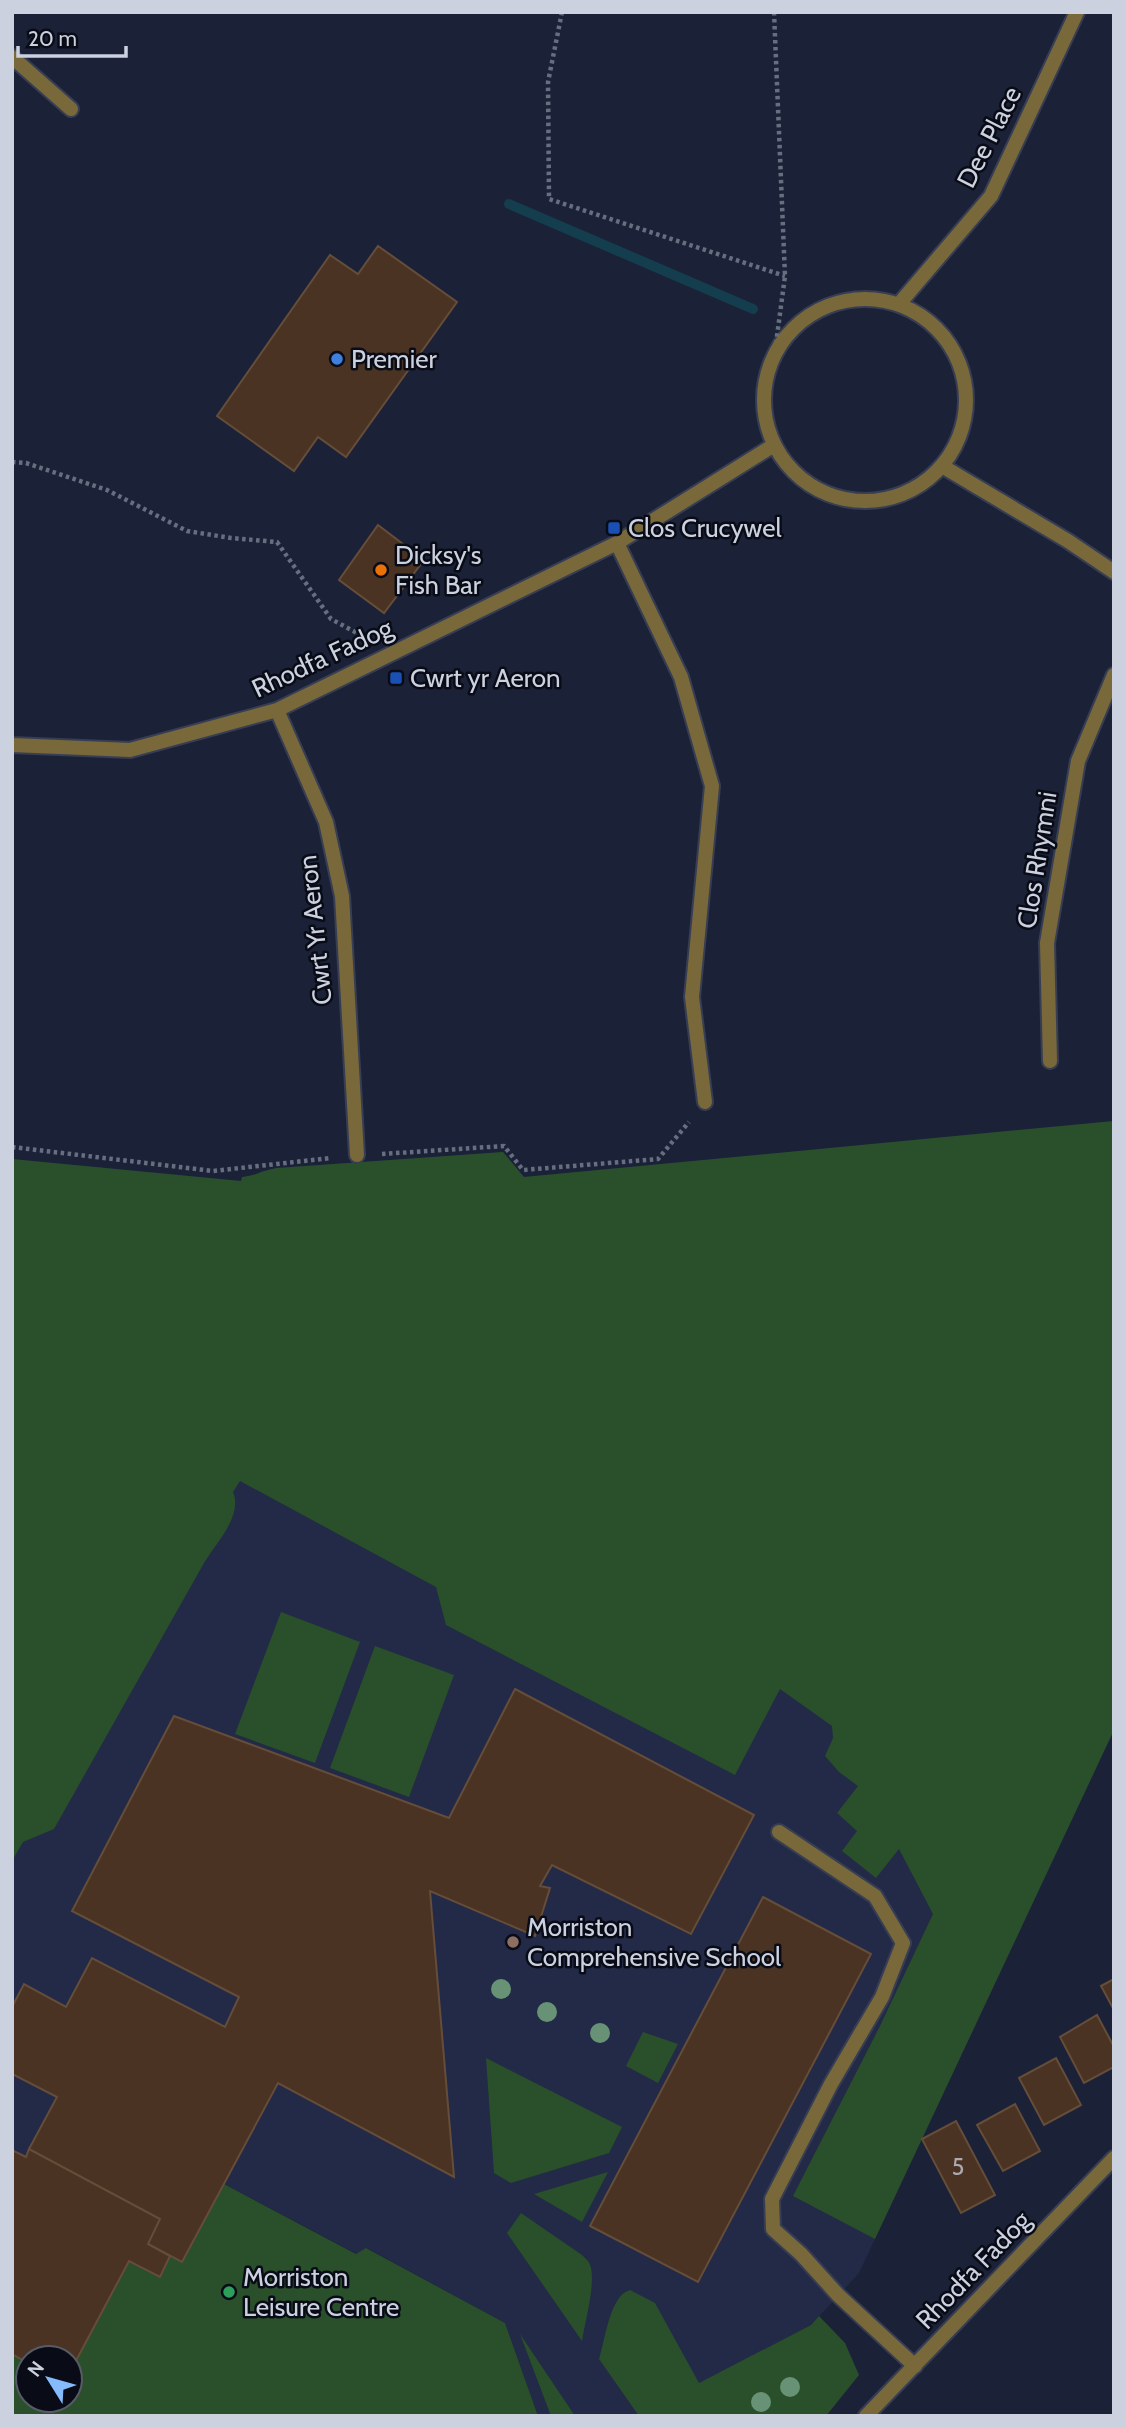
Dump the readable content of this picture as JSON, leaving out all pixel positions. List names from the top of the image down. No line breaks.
{"streets":{"street":["Dee Place","Rhodfa Fadog","Clos Rhymni","Cwrt Yr Aeron"]},"crossings":[["Dee Place","Rhodfa Fadog"],["Rhodfa Fadog","Cwrt Yr Aeron"]],"places":{"other":["Premier","Dicksy's Fish Bar","Morriston Comprehensive School","Morriston Leisure Centre"],"transit":["Clos Crucywel","Cwrt yr Aeron"]},"house_numbers":["5"],"scale_bar":"20 m","north":"top left"}
